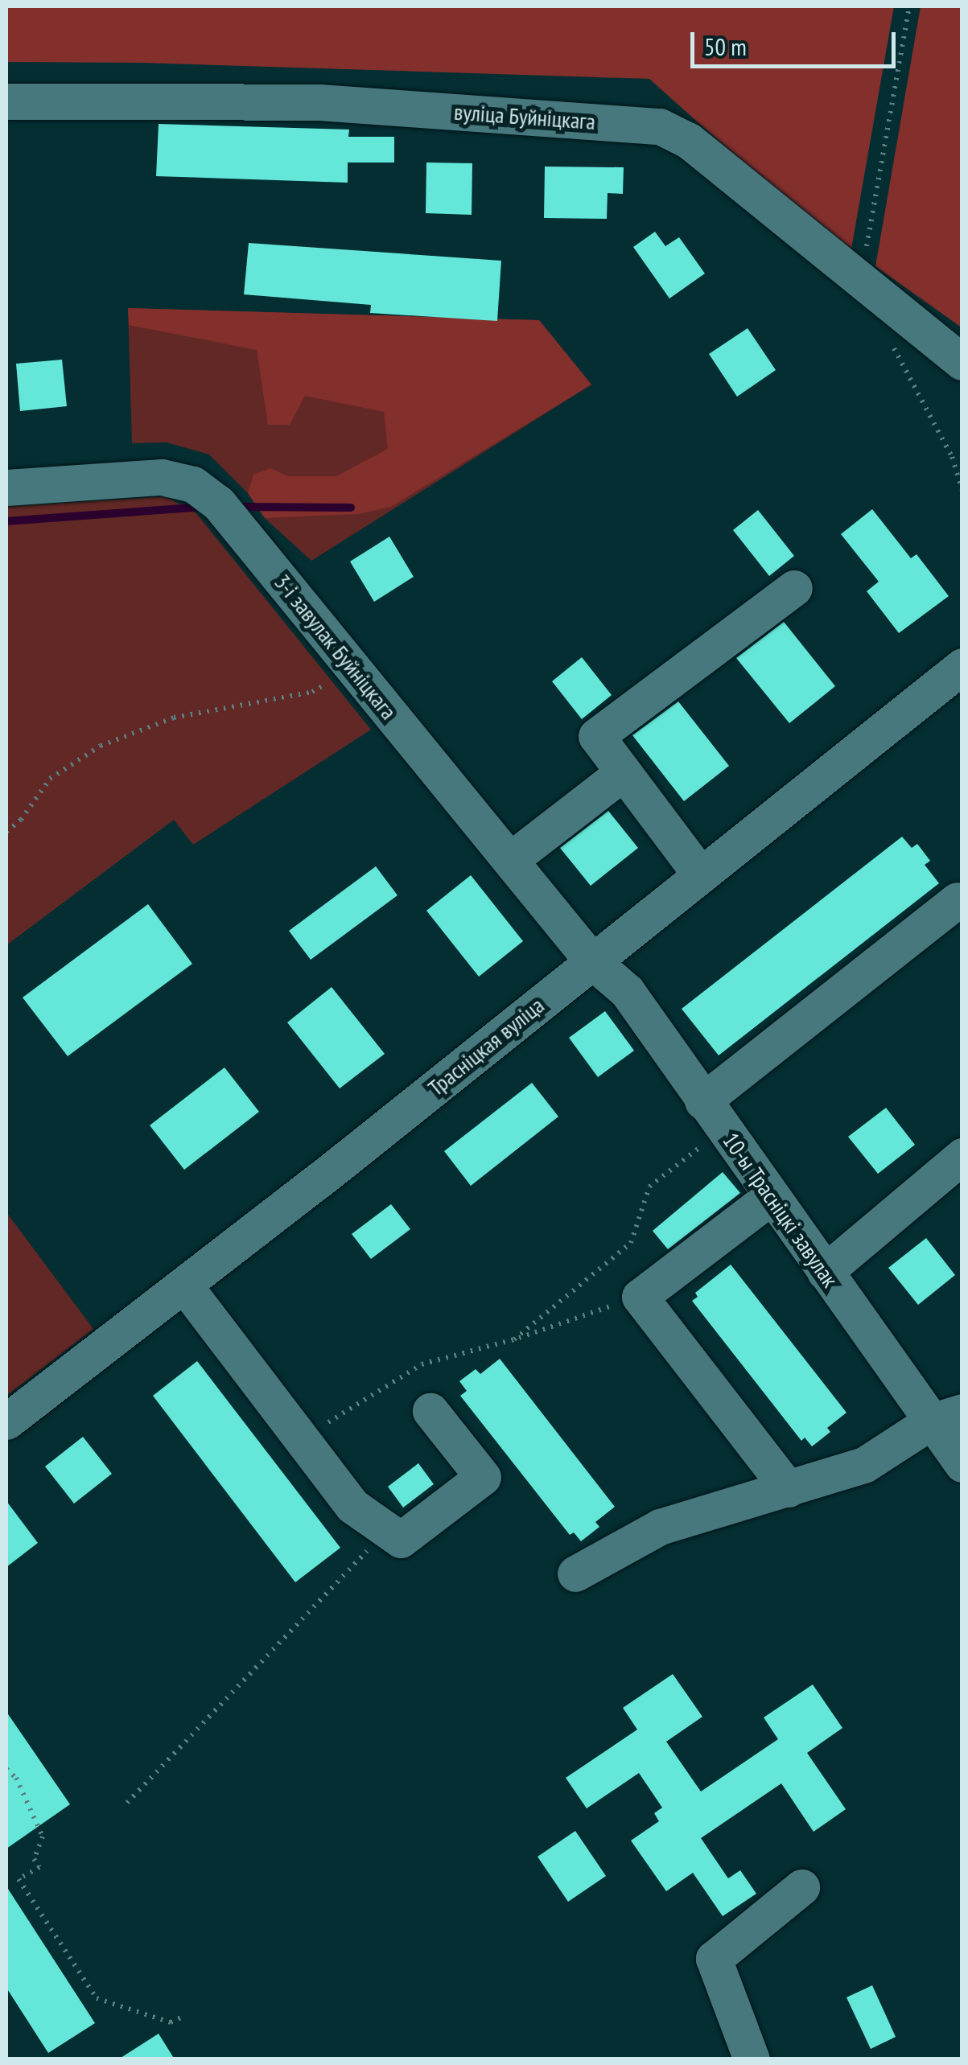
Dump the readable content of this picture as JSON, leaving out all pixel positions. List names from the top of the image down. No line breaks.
{"streets":{"street":["вуліца Буйніцкага","3-і завулак Буйніцкага","Трасніцкая вуліца","10-ы Трасніцкі завулак"]},"crossings":[["3-і завулак Буйніцкага","Трасніцкая вуліца"],["3-і завулак Буйніцкага","10-ы Трасніцкі завулак"],["Трасніцкая вуліца","10-ы Трасніцкі завулак"]],"scale_bar":"50 m"}
